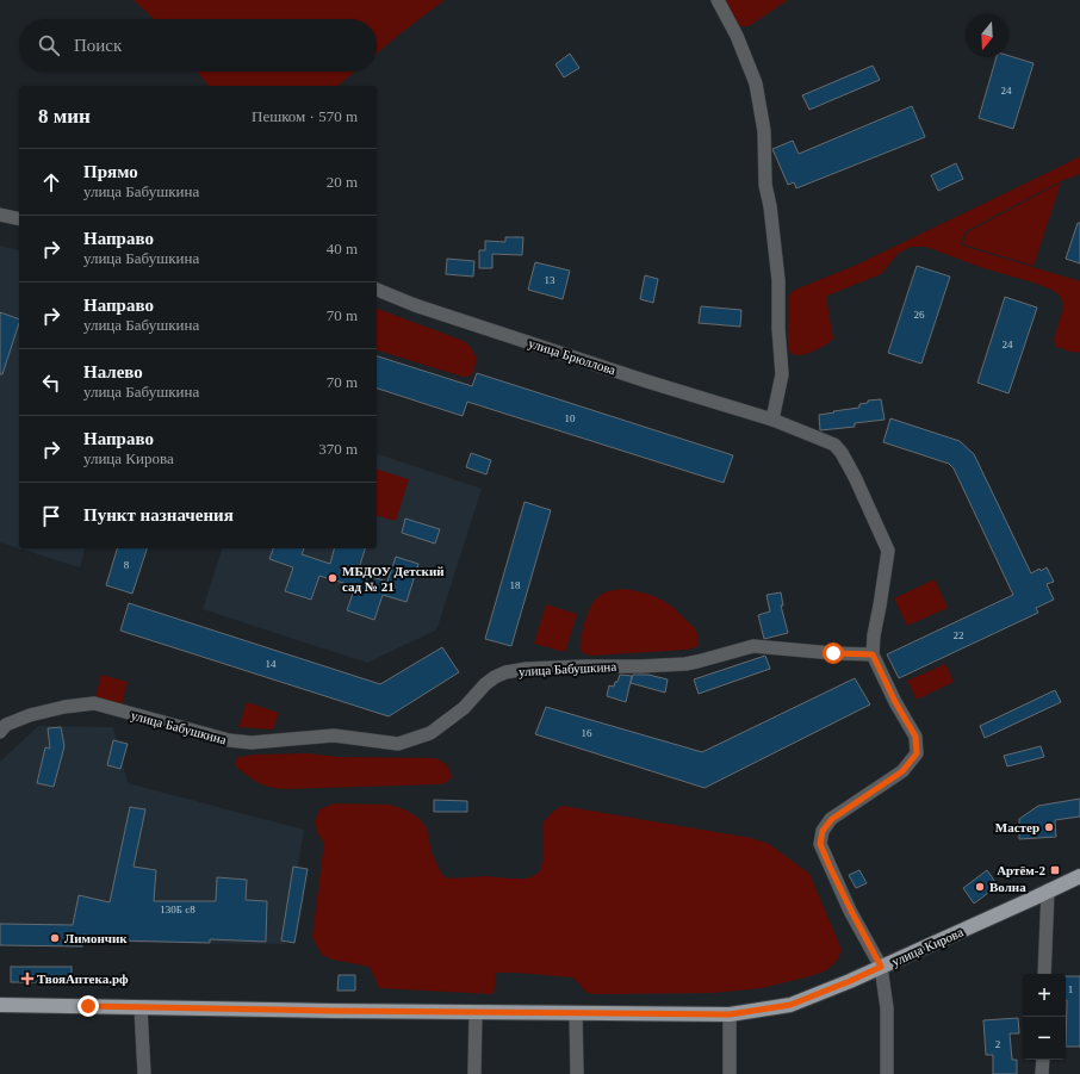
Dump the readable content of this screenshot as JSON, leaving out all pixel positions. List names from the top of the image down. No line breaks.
{"streets":{"main road":["улица Кирова"],"street":["улица Брюллова","улица Бабушкина"]},"places":{"other":["МБДОУ Детский сад № 21","Мастер","Волна","Лимончик"],"transit":["Артём-2"],"health":["ТвояАптека.рф"]},"house_numbers":["24","13","26","24","10","8","18","22","14","16","130Б с8","1","2"],"north":"bottom","page":{"search":"Поиск","heading":["8 мин","Пешком · 570 m"],"list":[["Прямо","улица Бабушкина","20 m"],["Направо","улица Бабушкина","40 m"],["Направо","улица Бабушкина","70 m"],["Налево","улица Бабушкина","70 m"],["Направо","улица Кирова","370 m"],"Пункт назначения"],"map_buttons":["+","−"]}}
